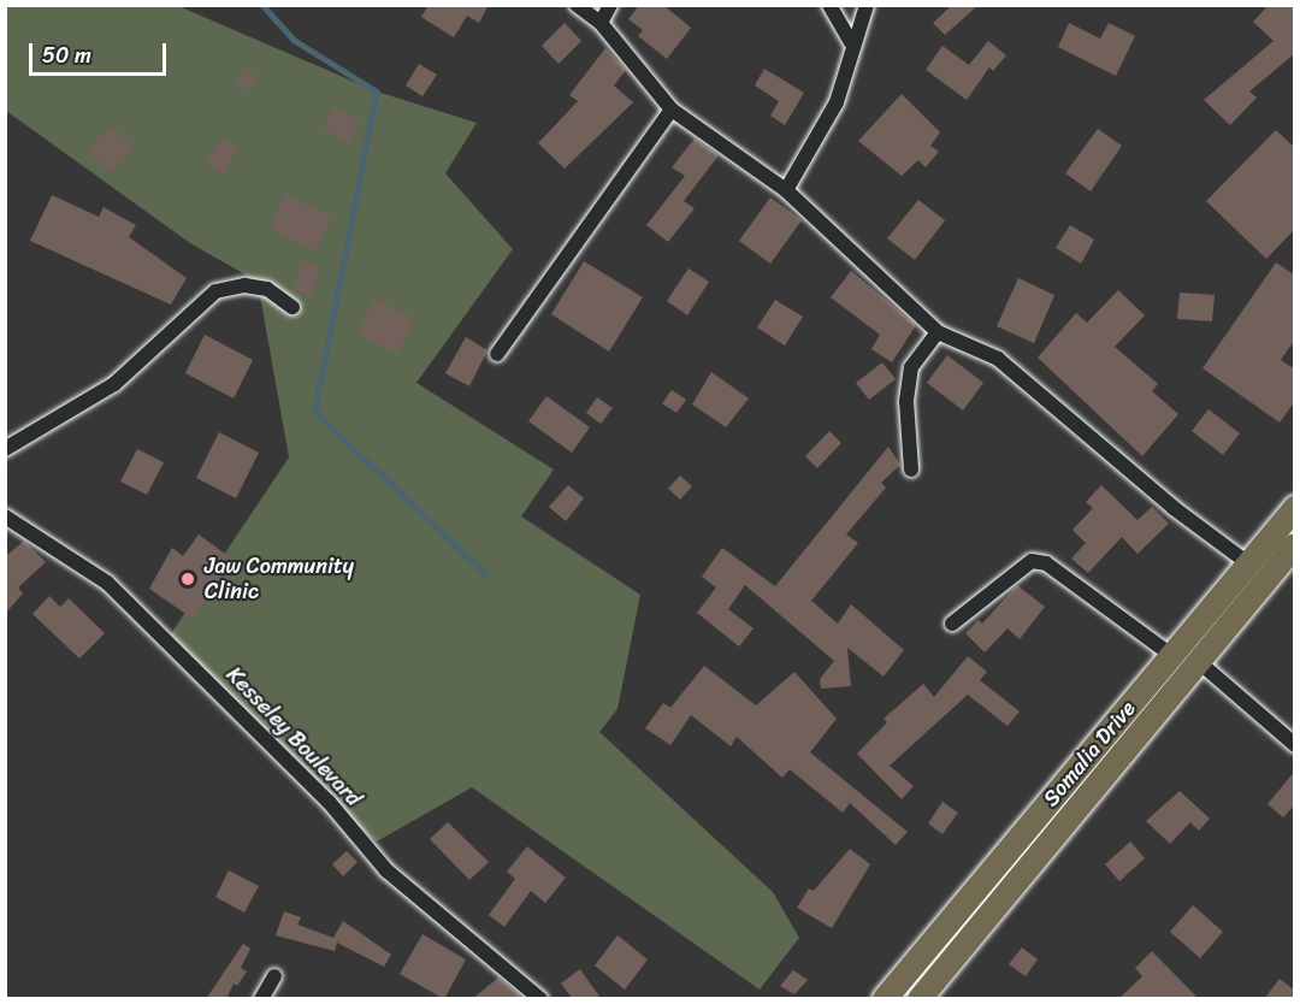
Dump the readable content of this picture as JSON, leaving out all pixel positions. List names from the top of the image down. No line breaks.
{"streets":{"main road":["Somalia Drive"],"street":["Kesseley Boulevard"]},"places":["Jaw Community Clinic"],"scale_bar":"50 m"}
